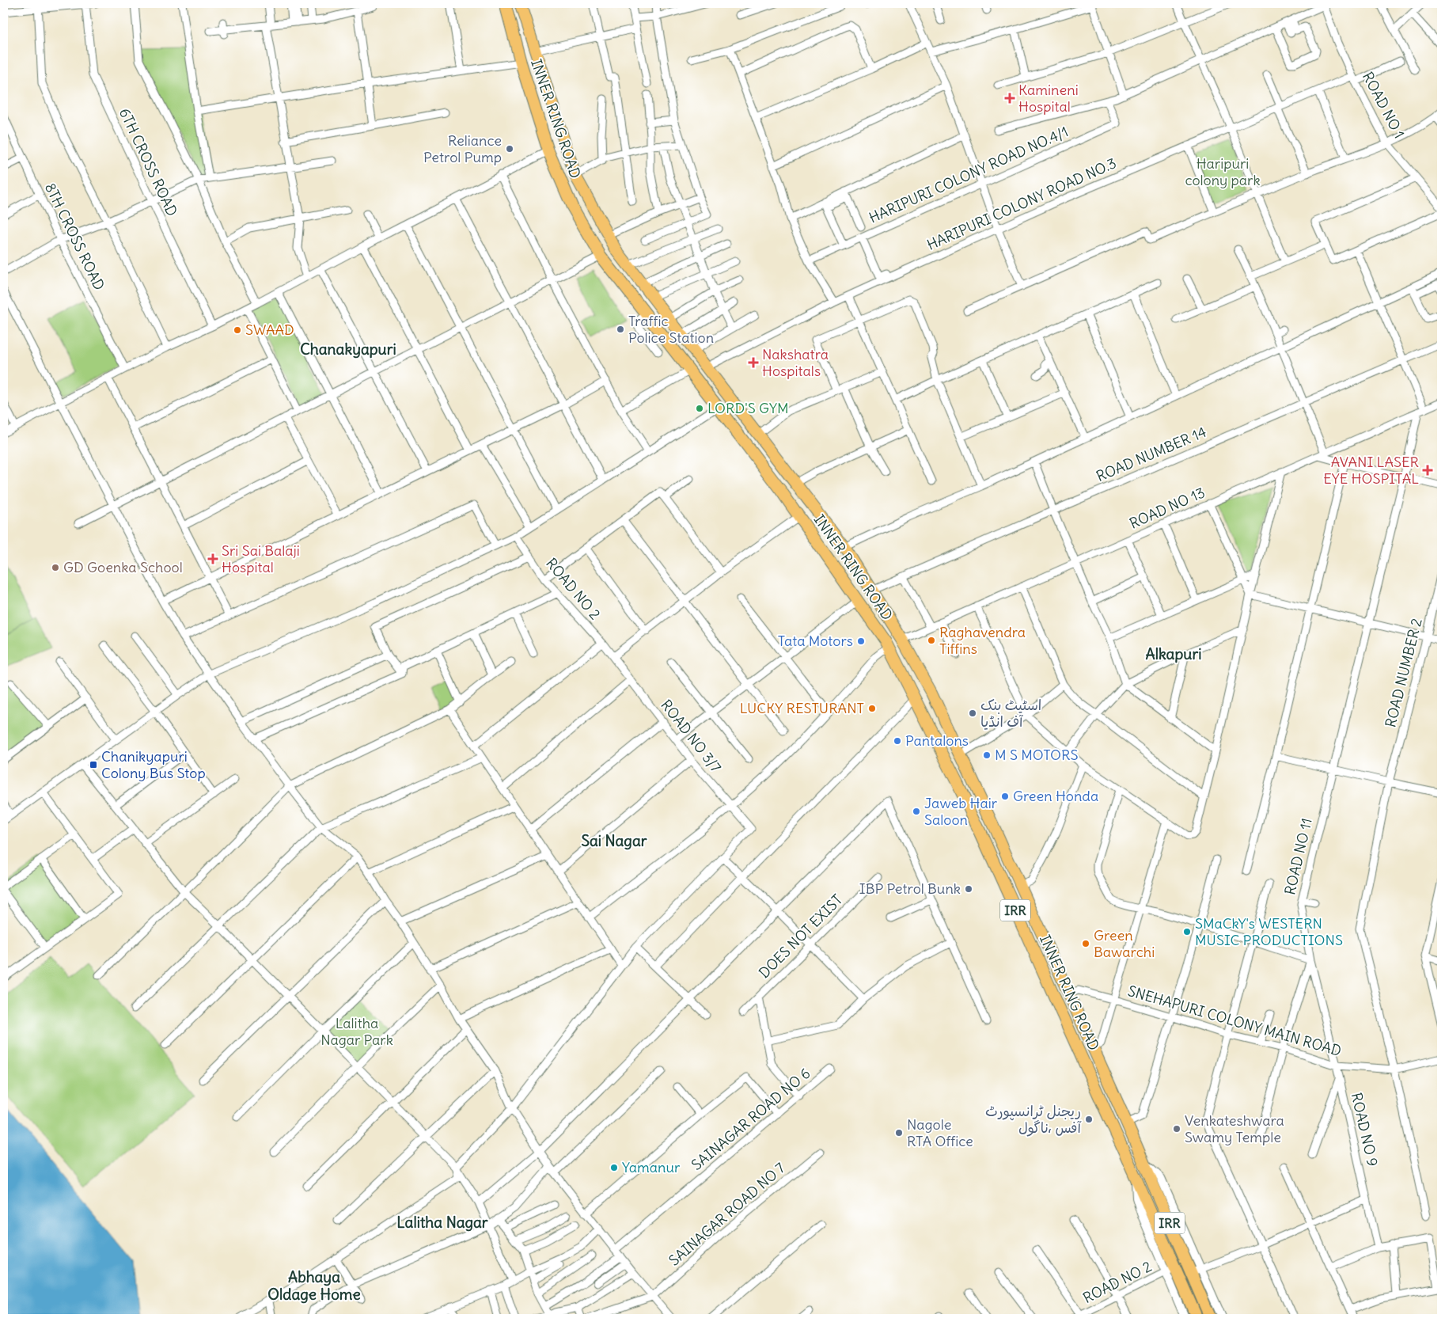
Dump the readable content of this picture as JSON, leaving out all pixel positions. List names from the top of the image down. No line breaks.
{"streets":{"highway":["INNER RING ROAD","IRR"],"street":["ROAD NO 1","6TH CROSS ROAD","HARIPURI COLONY ROAD NO.4/1","HARIPURI COLONY ROAD NO.3","8TH CROSS ROAD","ROAD NUMBER 14","ROAD NO 13","ROAD NO 2","ROAD NUMBER 2","ROAD NO 3/7","ROAD NO 11","DOES NOT EXIST","SNEHAPURI COLONY MAIN ROAD","SAINAGAR ROAD NO 6","ROAD NO 9","SAINAGAR ROAD NO 7"]},"crossings":[["ROAD NO 1","HARIPURI COLONY ROAD NO.3"],["INNER RING ROAD","HARIPURI COLONY ROAD NO.3"],["INNER RING ROAD","ROAD NUMBER 14"],["INNER RING ROAD","ROAD NO 13"],["INNER RING ROAD","ROAD NO 2"],["INNER RING ROAD","IRR"],["INNER RING ROAD","SNEHAPURI COLONY MAIN ROAD"],["ROAD NO 13","ROAD NO 11"],["ROAD NO 2","ROAD NO 3/7"],["ROAD NO 2","IRR"],["ROAD NUMBER 2","SNEHAPURI COLONY MAIN ROAD"],["ROAD NO 11","SNEHAPURI COLONY MAIN ROAD"],["ROAD NO 11","ROAD NO 9"],["SNEHAPURI COLONY MAIN ROAD","ROAD NO 9"]],"districts":["Chanakyapuri","Alkapuri","Sai Nagar","Lalitha Nagar","Abhaya Oldage Home"],"parks":["Haripuri colony park","Lalitha Nagar Park"],"places":{"health":["Kamineni Hospital","Nakshatra Hospitals","AVANI LASER EYE HOSPITAL","Sri Sai Balaji Hospital"],"other":["Reliance Petrol Pump","Traffic Police Station","SWAAD","LORD'S GYM","GD Goenka School","Raghavendra Tiffins","Tata Motors","LUCKY RESTURANT","اسٹیٹ بنک آف انڈیا","Pantalons","M S MOTORS","Green Honda","Jaweb Hair Saloon","IBP Petrol Bunk","SMaCkY's WESTERN MUSIC PRODUCTIONS","Green Bawarchi","ریجنل ٹرانسپورٹ آفس ،ناگول","Venkateshwara Swamy Temple","Nagole RTA Office","Yamanur"],"transit":["Chanikyapuri Colony Bus Stop"]}}
